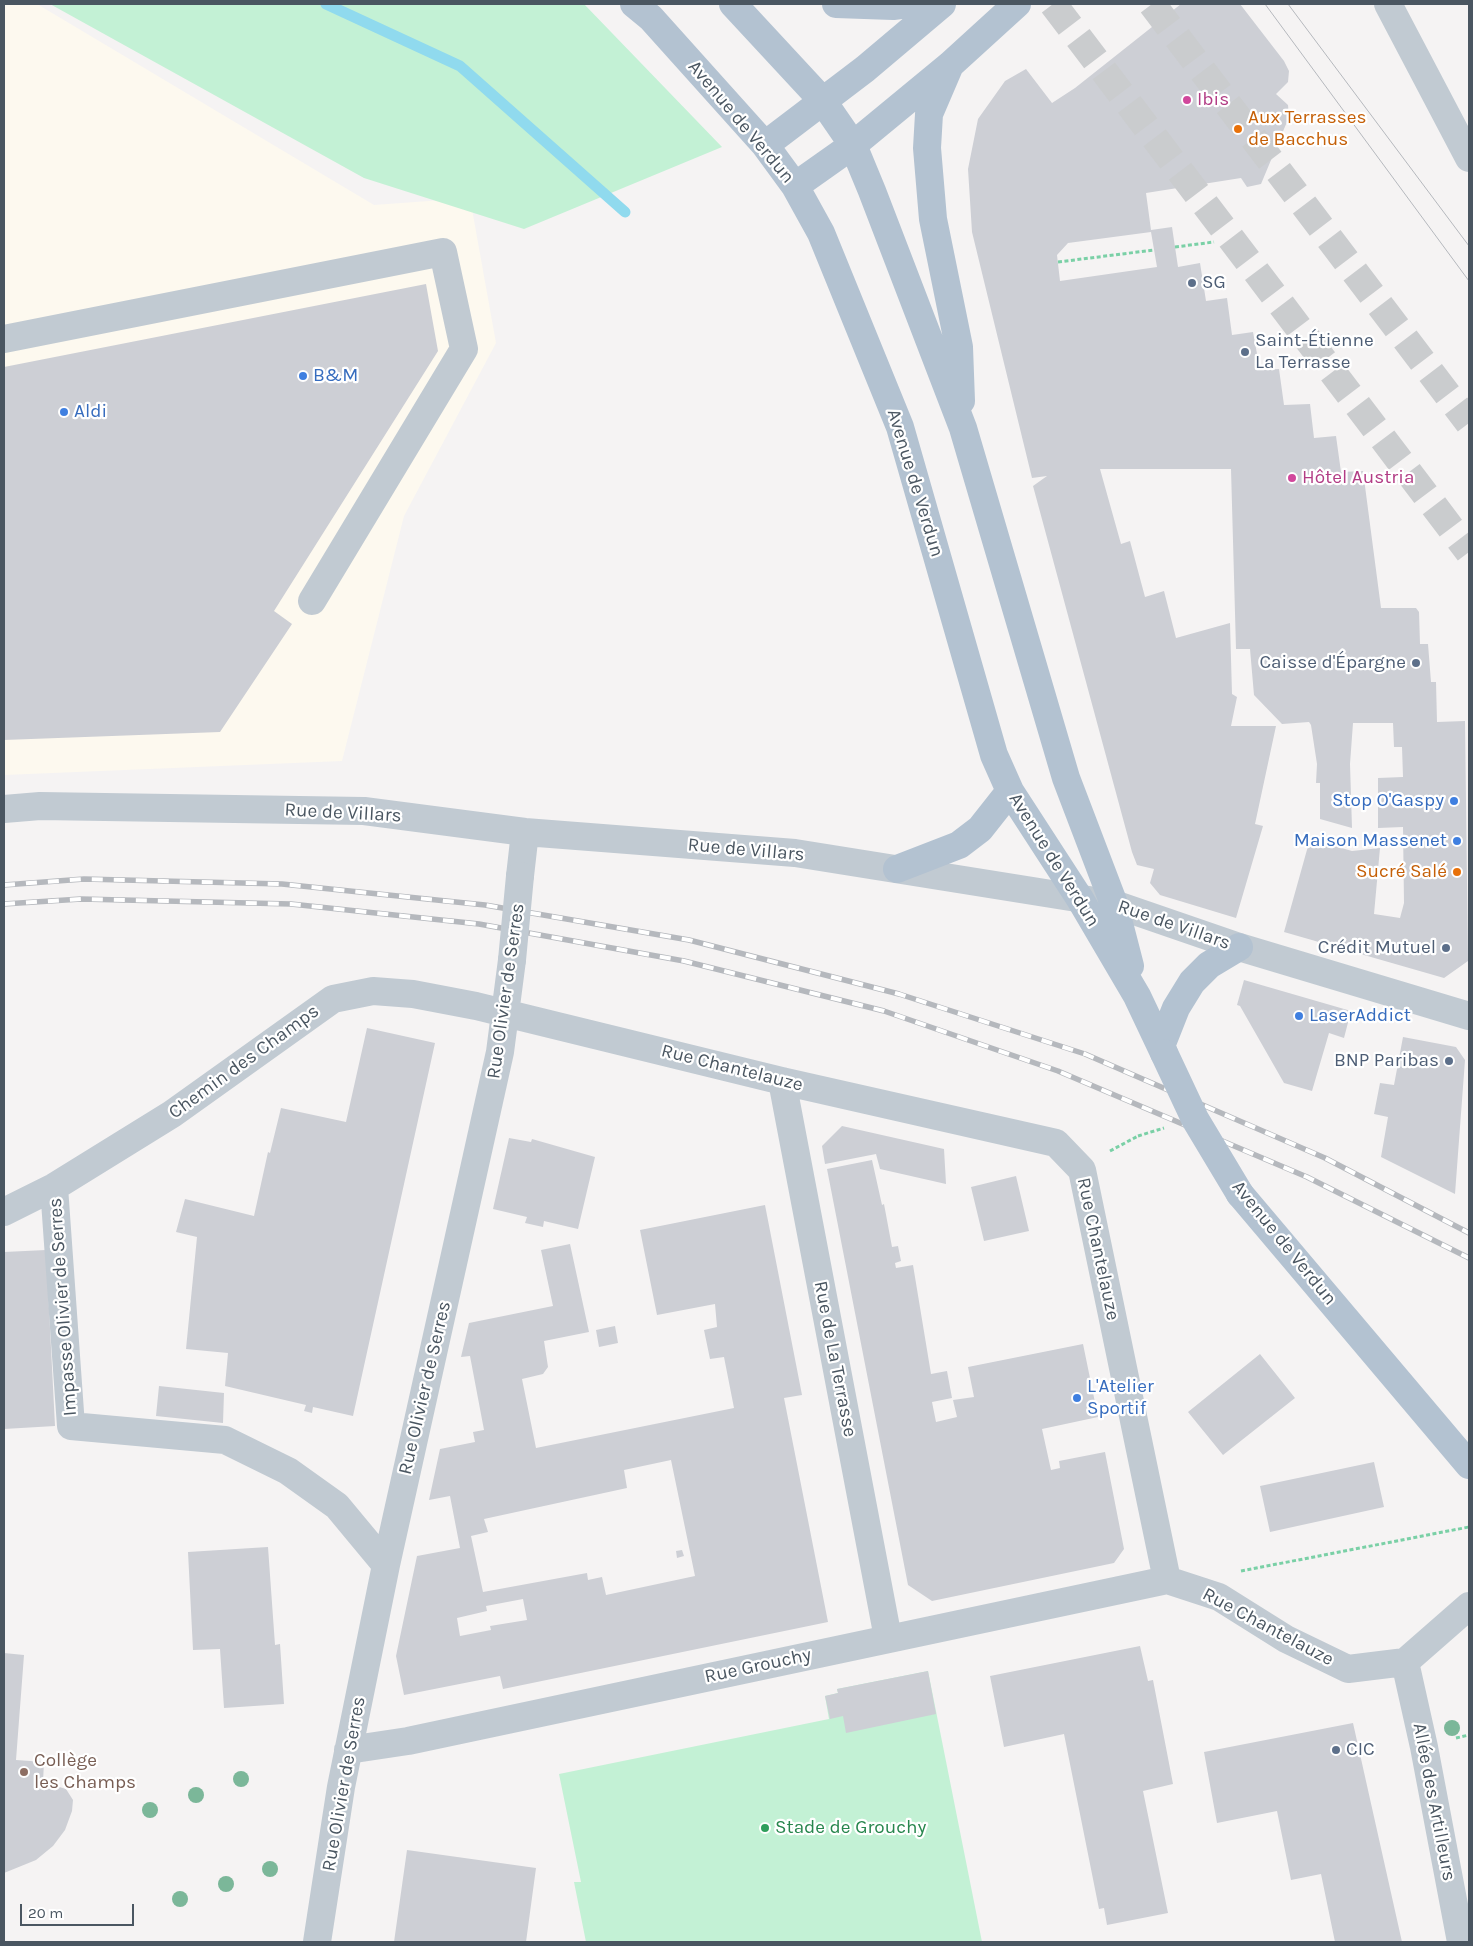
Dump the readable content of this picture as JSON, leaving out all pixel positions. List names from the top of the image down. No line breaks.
{"streets":{"main road":["Avenue de Verdun"],"street":["Rue de Villars","Rue Olivier de Serres","Chemin des Champs","Rue Chantelauze","Impasse Olivier de Serres","Rue de La Terrasse","Rue Grouchy","Allée des Artilleurs"]},"crossings":[["Avenue de Verdun","Rue de Villars"],["Rue de Villars","Rue Olivier de Serres"],["Rue Olivier de Serres","Chemin des Champs"],["Rue Olivier de Serres","Rue Chantelauze"],["Rue Olivier de Serres","Impasse Olivier de Serres"],["Rue Olivier de Serres","Rue Grouchy"],["Chemin des Champs","Rue Chantelauze"],["Chemin des Champs","Impasse Olivier de Serres"],["Rue Chantelauze","Rue de La Terrasse"],["Rue Chantelauze","Rue Grouchy"],["Rue Chantelauze","Allée des Artilleurs"],["Rue de La Terrasse","Rue Grouchy"]],"places":["Ibis","Aux Terrasses de Bacchus","SG","Saint-Étienne La Terrasse","B&M","Aldi","Hôtel Austria","Caisse d'Épargne","Stop O'Gaspy","Maison Massenet","Sucré Salé","Crédit Mutuel","LaserAddict","BNP Paribas","L'Atelier Sportif","CIC","Collège les Champs","Stade de Grouchy"],"scale_bar":"20 m"}
